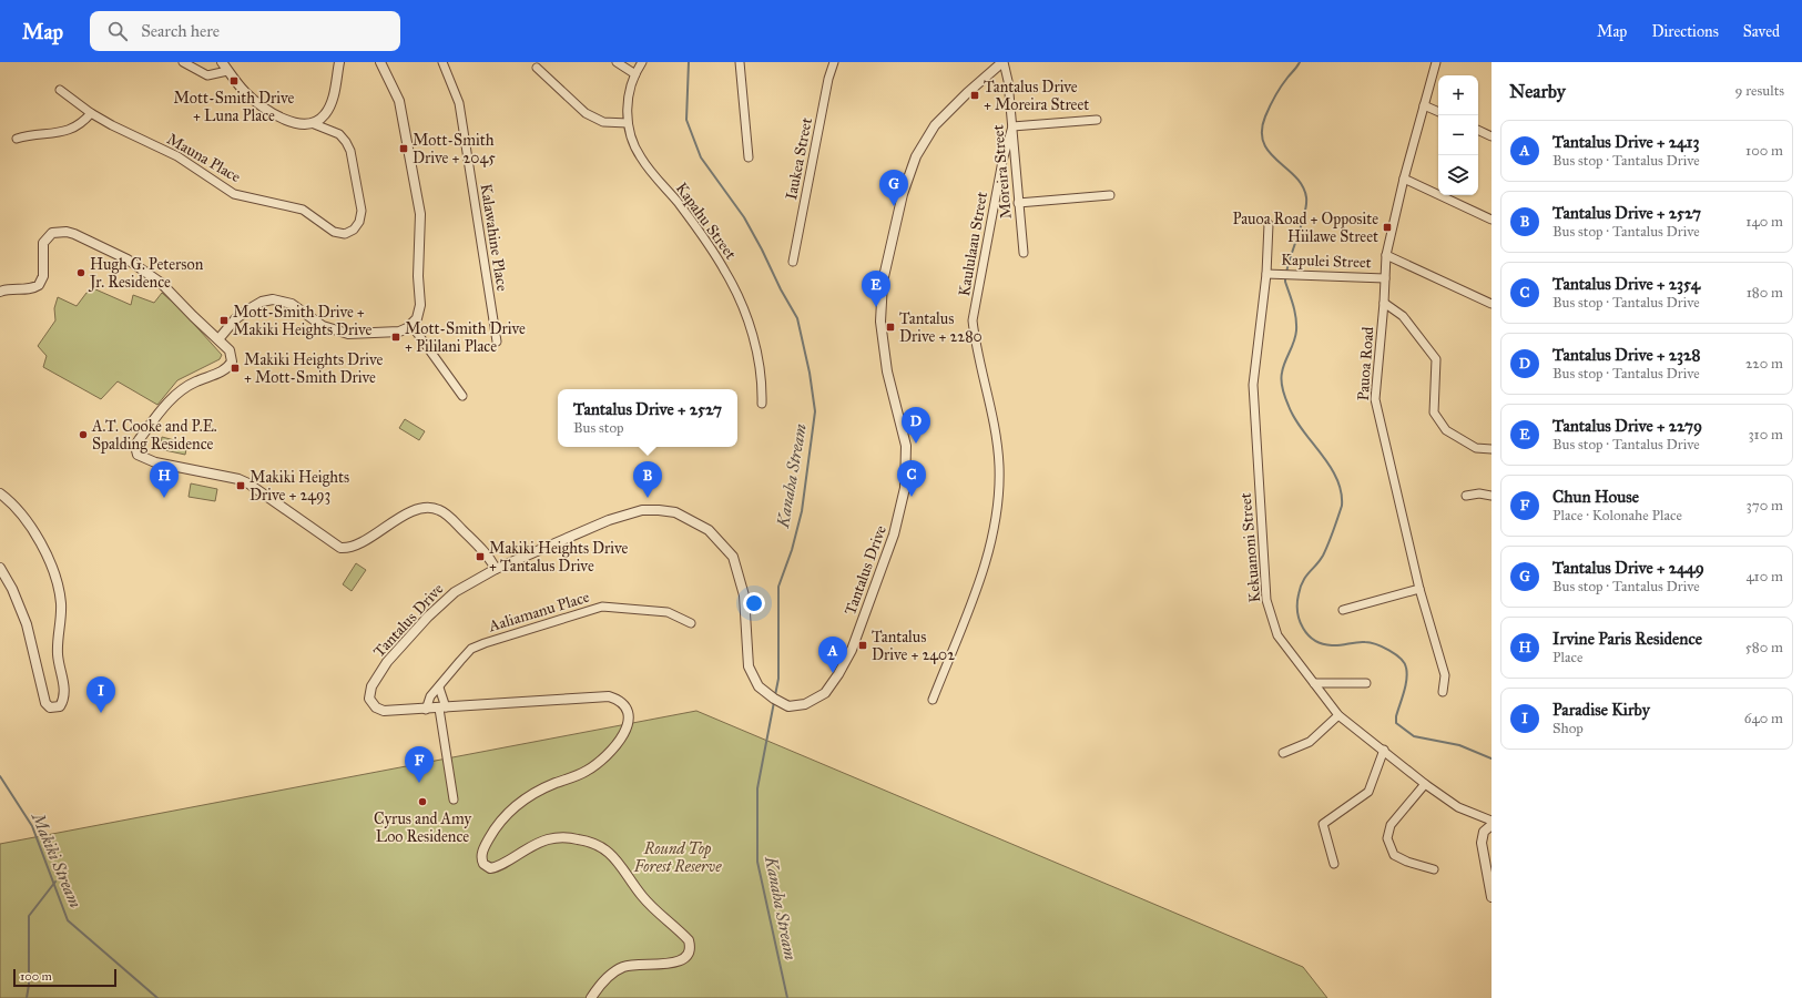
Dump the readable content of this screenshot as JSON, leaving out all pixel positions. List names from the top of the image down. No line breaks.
{"streets":{"street":["Mauna Place","Iaukea Street","Moreira Street","Kapahu Street","Kalawahine Place","Kaululaau Street","Kapulei Street","Pauoa Road","Kekuanoni Street","Tantalus Drive","Aaliamanu Place"]},"crossings":[["Moreira Street","Kaululaau Street"],["Moreira Street","Tantalus Drive"],["Kapulei Street","Pauoa Road"],["Kapulei Street","Kekuanoni Street"],["Tantalus Drive","Aaliamanu Place"]],"water":["Kanaha Stream","Makiki Stream"],"parks":["Round Top Forest Reserve"],"places":{"transit":["Mott-Smith Drive + Luna Place","Tantalus Drive + Moreira Street","Mott-Smith Drive + 2045","Pauoa Road + Opposite Hiilawe Street","Mott-Smith Drive + Makiki Heights Drive","Tantalus Drive + 2280","Mott-Smith Drive + Pililani Place","Makiki Heights Drive + Mott-Smith Drive","Makiki Heights Drive + 2493","Makiki Heights Drive + Tantalus Drive","Tantalus Drive + 2402"],"other":["Hugh G. Peterson Jr. Residence","A.T. Cooke and P.E. Spalding Residence","Cyrus and Amy Loo Residence"]},"scale_bar":"100 m","page":{"header":"Map","search":"Search here","nav":["Map","Directions","Saved"],"heading":["Nearby","9 results"],"map_buttons":["+","−"],"list":[{"mark":"A","name":"Tantalus Drive + 2413","note":"Bus stop · Tantalus Drive","value":"100 m"},{"mark":"B","name":"Tantalus Drive + 2527","note":"Bus stop · Tantalus Drive","value":"140 m"},{"mark":"C","name":"Tantalus Drive + 2354","note":"Bus stop · Tantalus Drive","value":"180 m"},{"mark":"D","name":"Tantalus Drive + 2328","note":"Bus stop · Tantalus Drive","value":"220 m"},{"mark":"E","name":"Tantalus Drive + 2279","note":"Bus stop · Tantalus Drive","value":"310 m"},{"mark":"F","name":"Chun House","note":"Place · Kolonahe Place","value":"370 m"},{"mark":"G","name":"Tantalus Drive + 2449","note":"Bus stop · Tantalus Drive","value":"410 m"},{"mark":"H","name":"Irvine Paris Residence","note":"Place","value":"580 m"},{"mark":"I","name":"Paradise Kirby","note":"Shop","value":"640 m"}],"pins":["G","E","D","C","B","H","A","I","F"],"popup":["Tantalus Drive + 2527","Bus stop"],"scale":"100 m"}}
